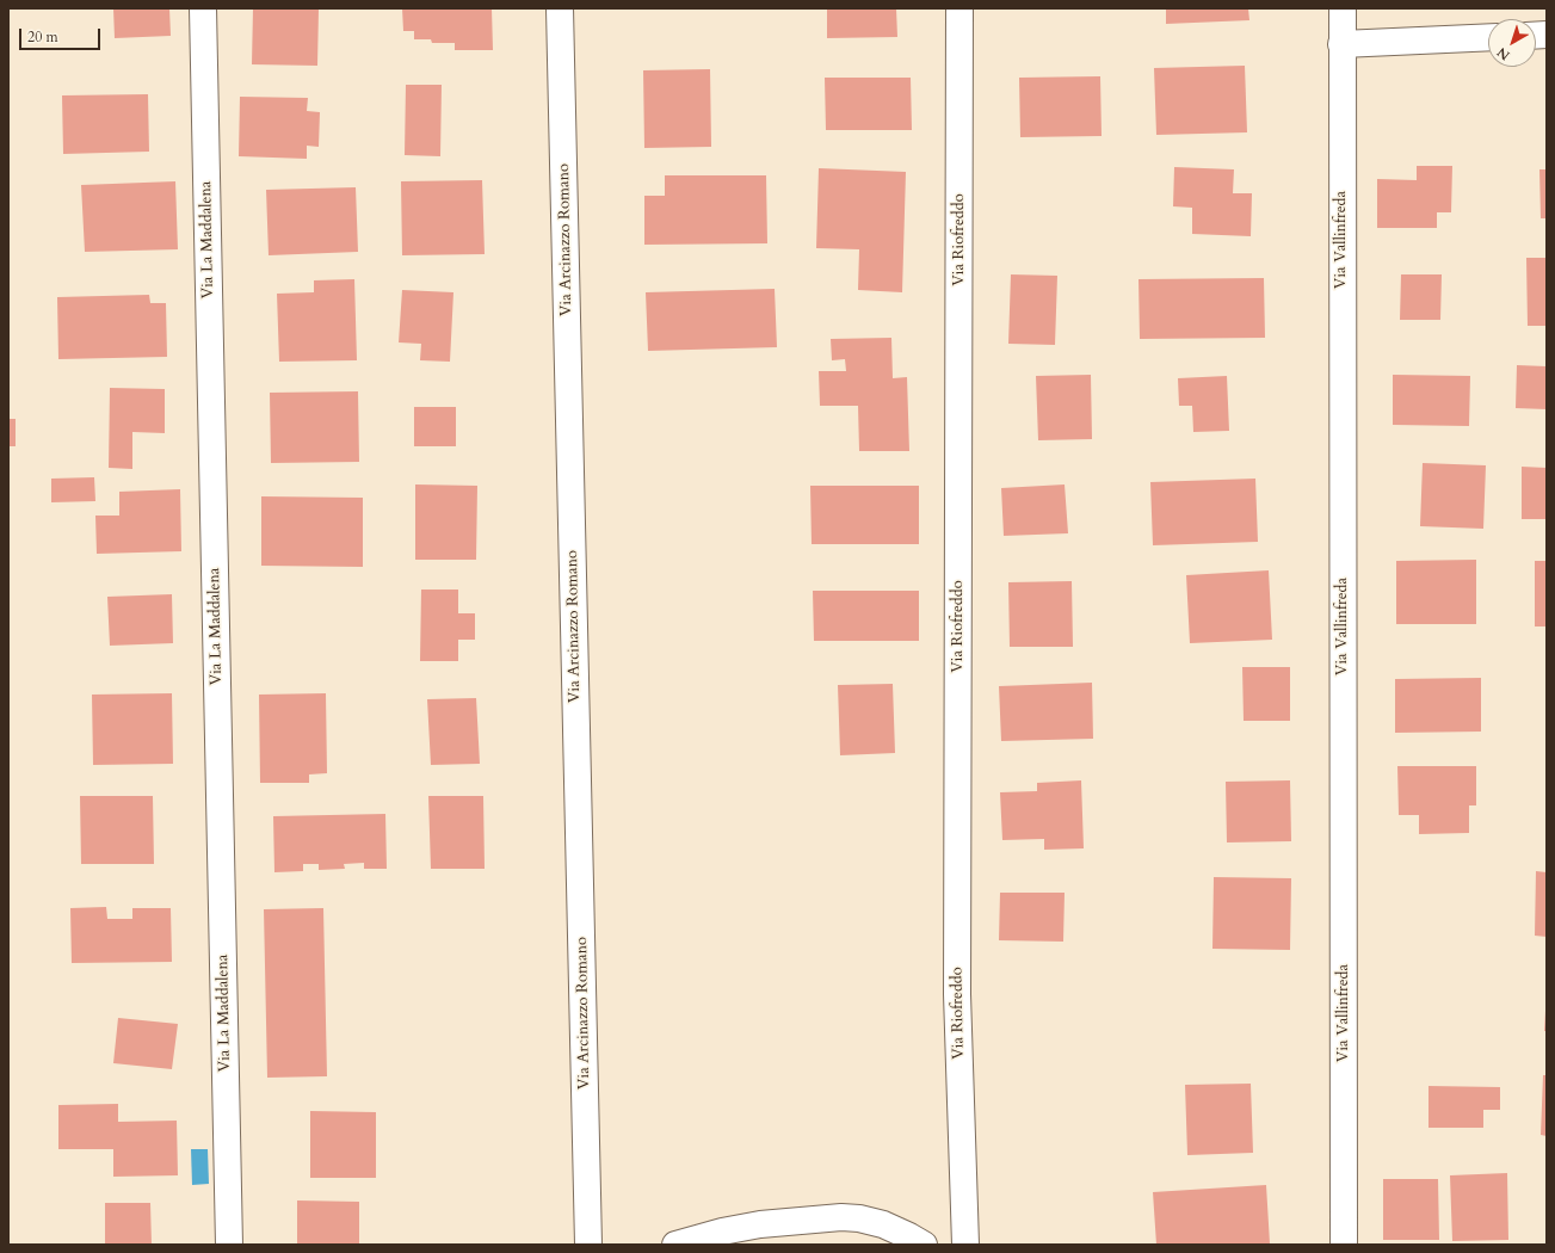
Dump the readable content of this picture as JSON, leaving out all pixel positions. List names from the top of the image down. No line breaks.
{"streets":{"street":["Via La Maddalena","Via Arcinazzo Romano","Via Riofreddo","Via Vallinfreda"]},"scale_bar":"20 m","north":"bottom left"}
